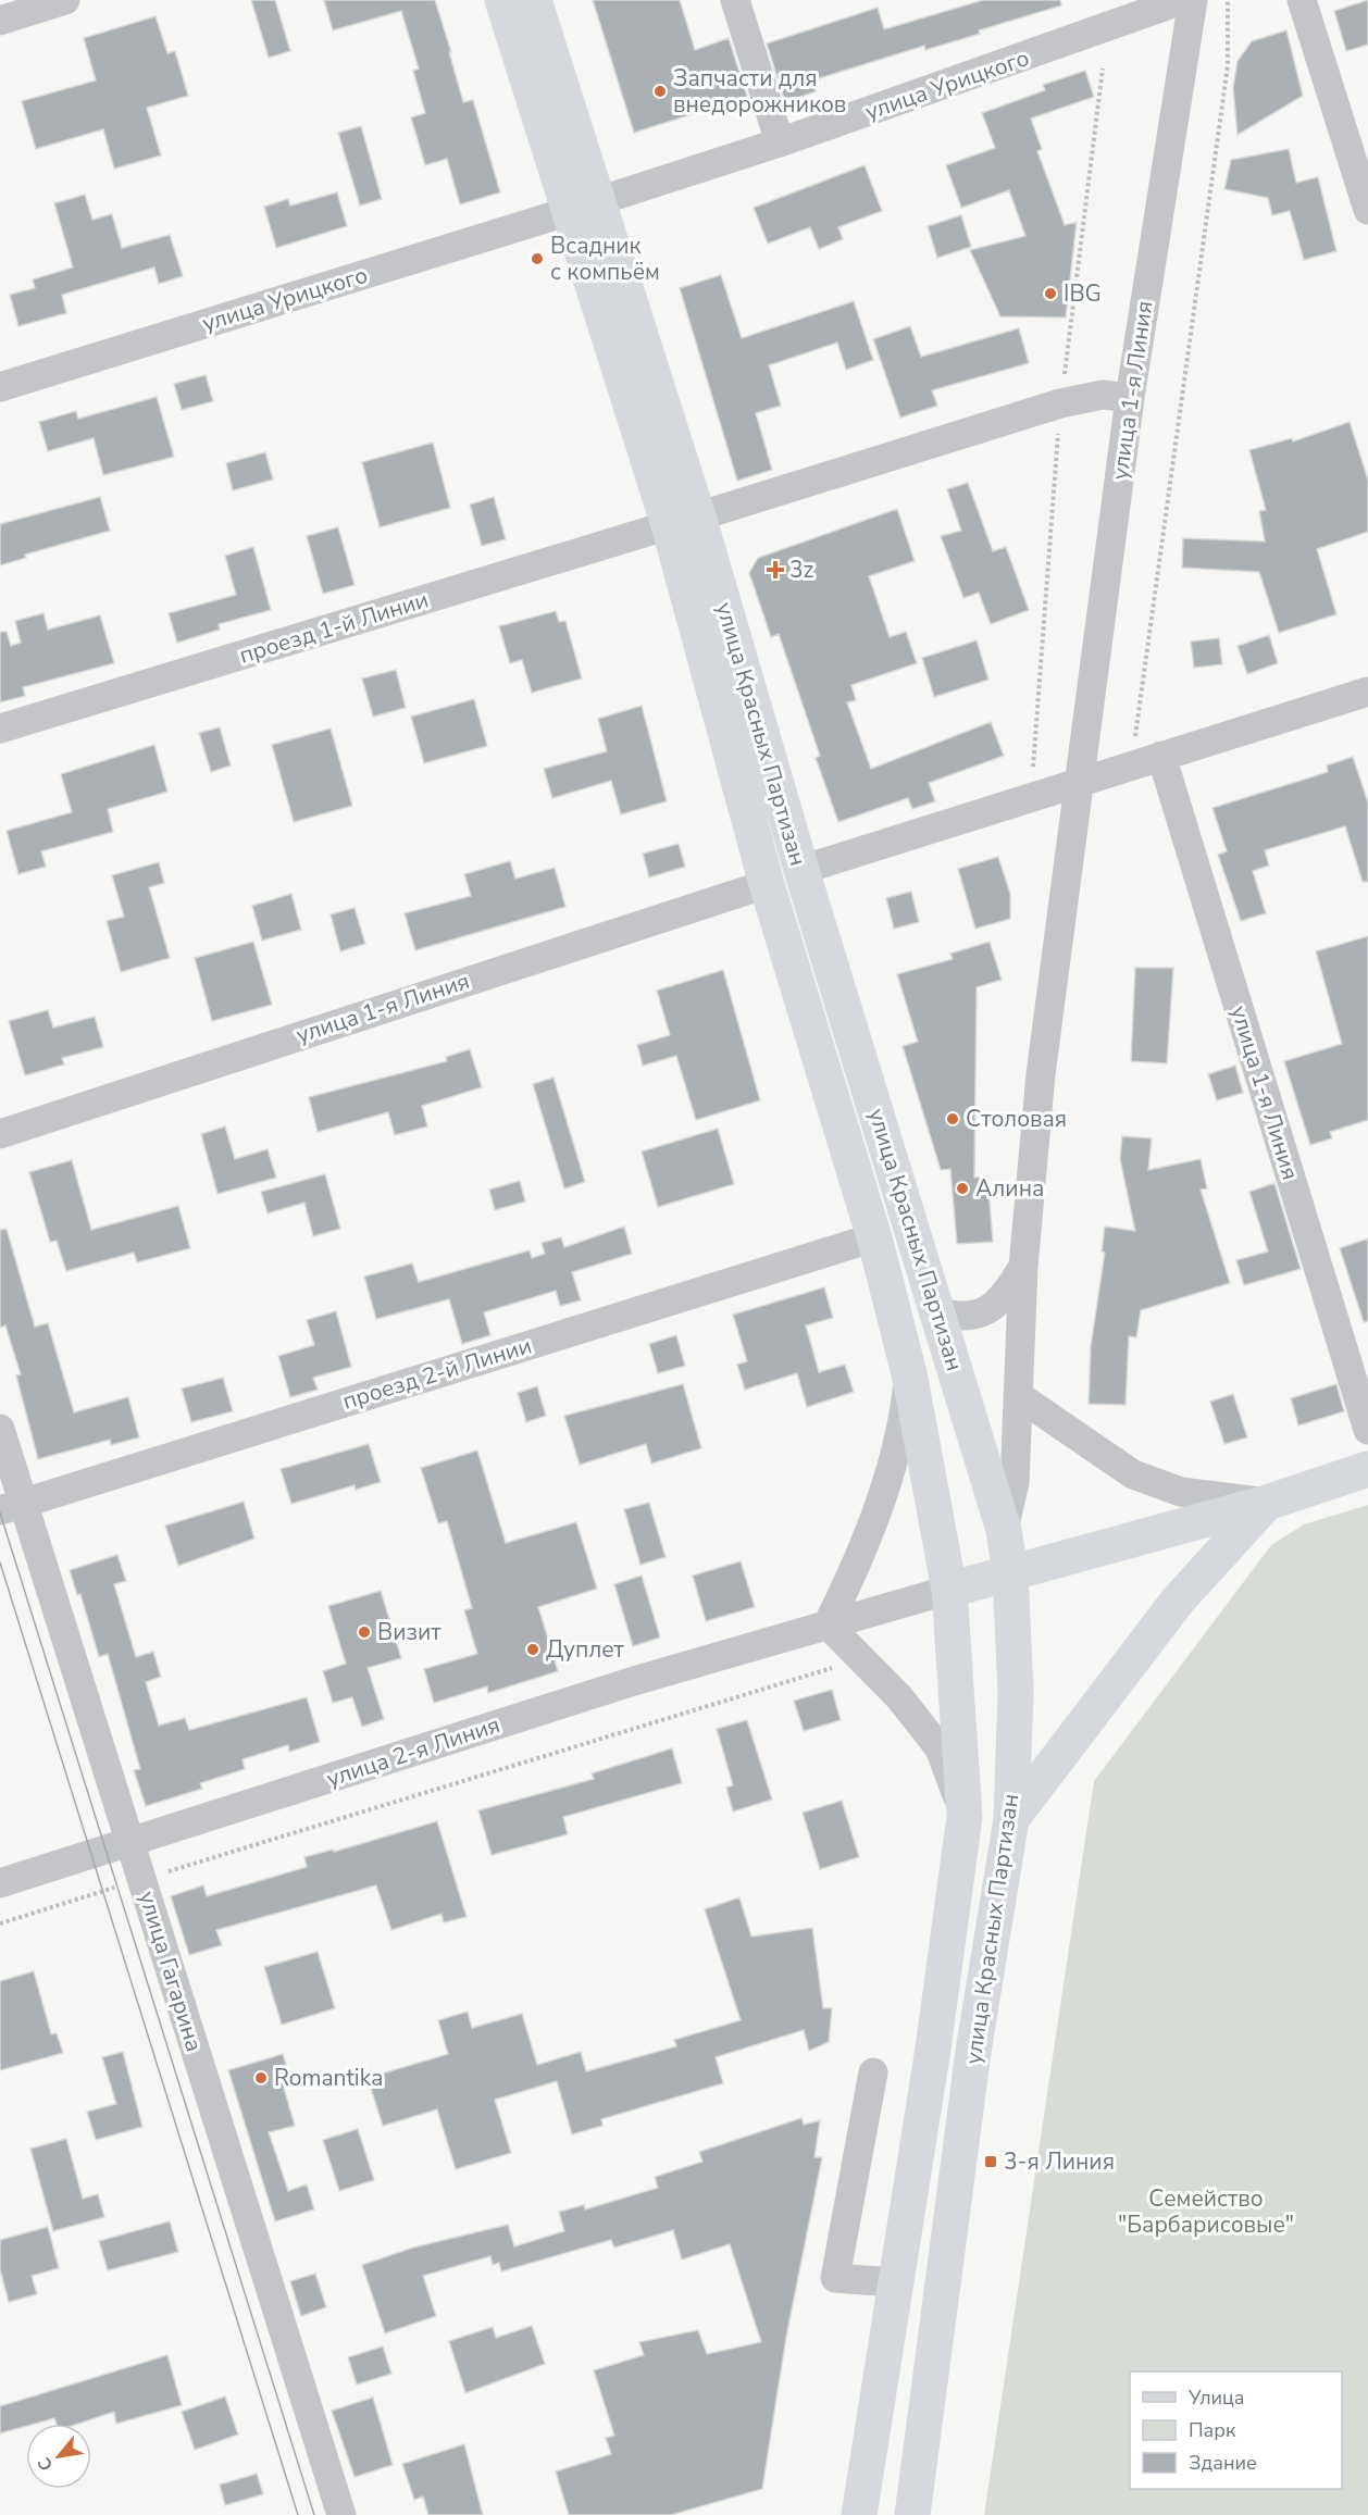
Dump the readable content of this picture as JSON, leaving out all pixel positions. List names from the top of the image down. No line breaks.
{"streets":{"main road":["улица Красных Партизан","улица 2-я Линия"],"street":["улица Урицкого","улица 1-я Линия","проезд 1-й Линии","проезд 2-й Линии","улица Гагарина"]},"crossings":[["улица Урицкого","улица Красных Партизан"],["улица 1-я Линия","проезд 1-й Линии"],["улица 1-я Линия","улица Красных Партизан"],["проезд 1-й Линии","улица Красных Партизан"],["улица Красных Партизан","проезд 2-й Линии"],["улица Красных Партизан","улица 2-я Линия"],["проезд 2-й Линии","улица Гагарина"],["улица 2-я Линия","улица Гагарина"]],"parks":["Семейство \"Барбарисовые\""],"places":{"other":["Запчасти для внедорожников","Всадник с компьём","IBG","Столовая","Алина","Визит","Дуплет","Romantika"],"health":["3z"],"transit":["3-я Линия"]},"legend":["Улица","Парк","Здание"],"north":"bottom left"}
